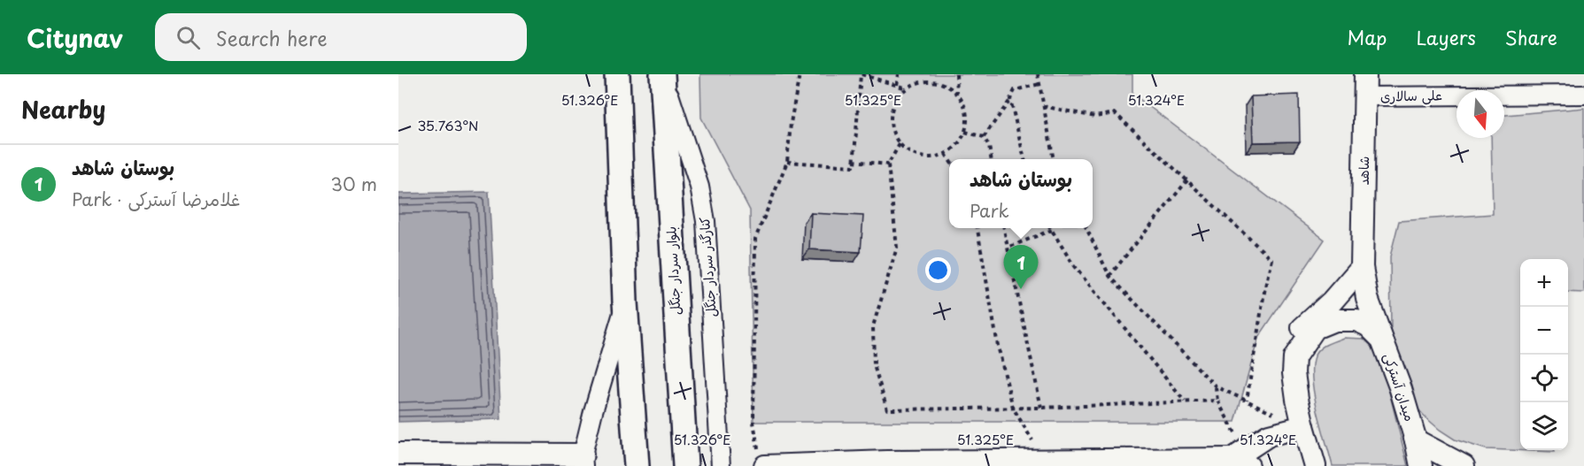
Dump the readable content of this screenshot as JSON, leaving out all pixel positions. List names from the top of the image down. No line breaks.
{"streets":{"main road":["بلوار سردار جنگل"],"street":["علی سالاری","شاهد","کنارگذر سردار جنگل","میدان آسترکی"]},"crossings":[["علی سالاری","شاهد"],["شاهد","میدان آسترکی"],["کنارگذر سردار جنگل","بلوار سردار جنگل"]],"north":"bottom","page":{"header":"Citynav","search":"Search here","nav":["Map","Layers","Share"],"heading":"Nearby","list":[{"mark":"1","name":"بوستان شاهد","note":"Park · غلامرضا آسترکی","value":"30 m"}],"popup":["بوستان شاهد","Park"],"pins":"1","map_buttons":["+","−"]},"coordinates":["51.326°E","51.325°E","51.324°E","35.763°N"]}
